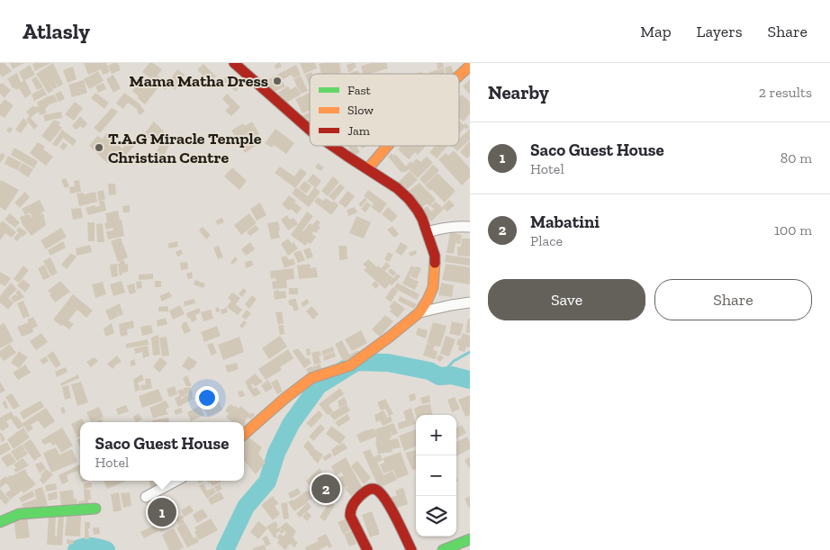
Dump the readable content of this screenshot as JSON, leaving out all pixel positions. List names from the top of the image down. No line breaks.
{"places":["Mama Matha Dress","T.A.G Miracle Temple Christian Centre"],"legend":["Fast","Slow","Jam"],"page":{"header":"Atlasly","nav":["Map","Layers","Share"],"heading":["Nearby","2 results"],"list":[{"mark":"1","name":"Saco Guest House","note":"Hotel","value":"80 m"},{"mark":"2","name":"Mabatini","note":"Place","value":"100 m"}],"buttons":["Save","Share"],"map_buttons":["+","−"],"popup":["Saco Guest House","Hotel"],"pins":["2","1"]}}
